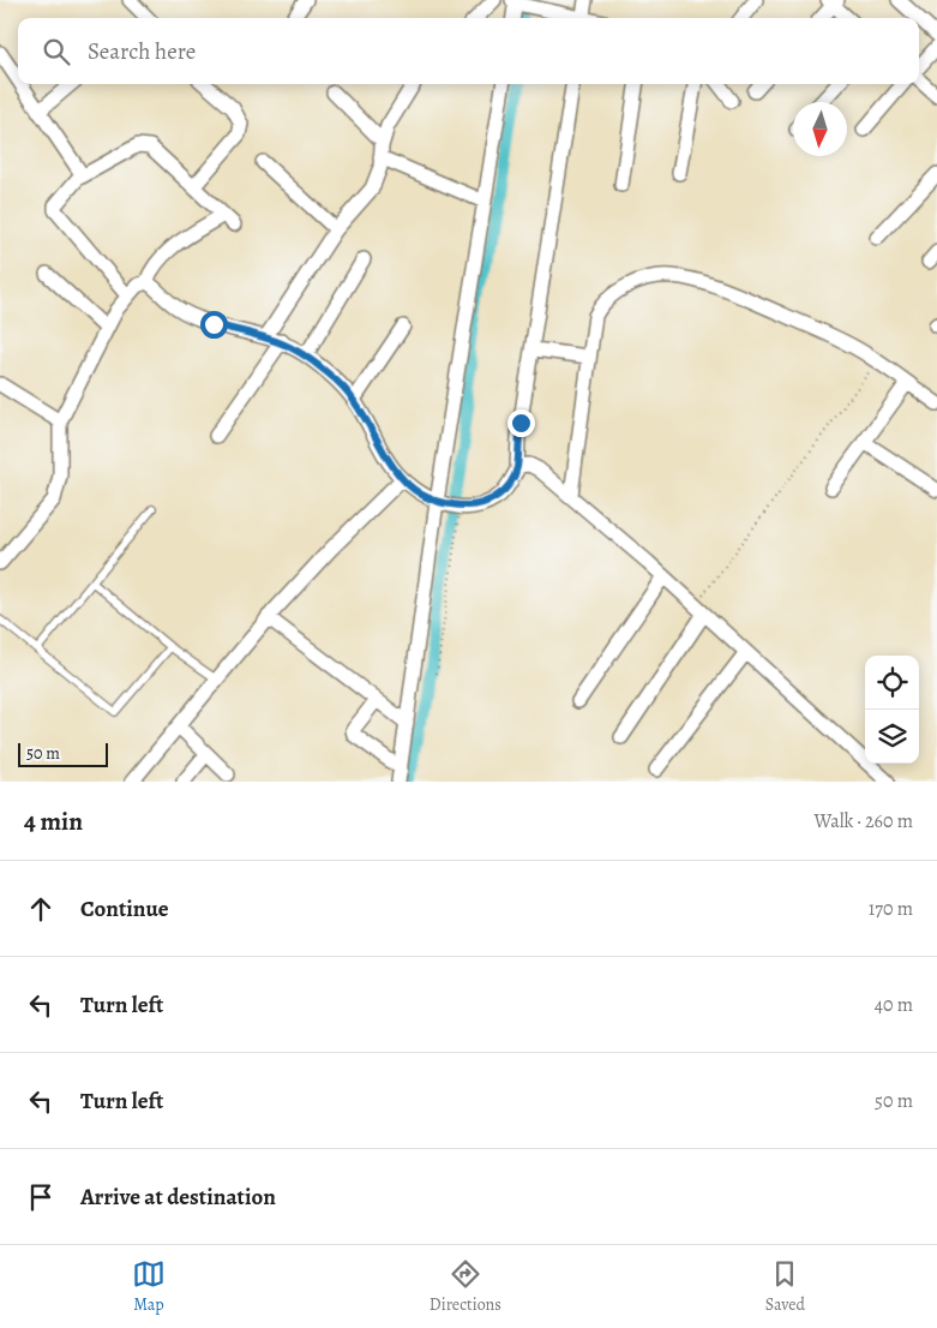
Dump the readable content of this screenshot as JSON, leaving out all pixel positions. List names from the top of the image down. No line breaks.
{"scale_bar":"50 m","north":"bottom","page":{"search":"Search here","scale":"50 m","heading":["4 min","Walk · 260 m"],"list":[["Continue","170 m"],["Turn left","40 m"],["Turn left","50 m"],"Arrive at destination"],"nav":["Map","Directions","Saved"]}}
